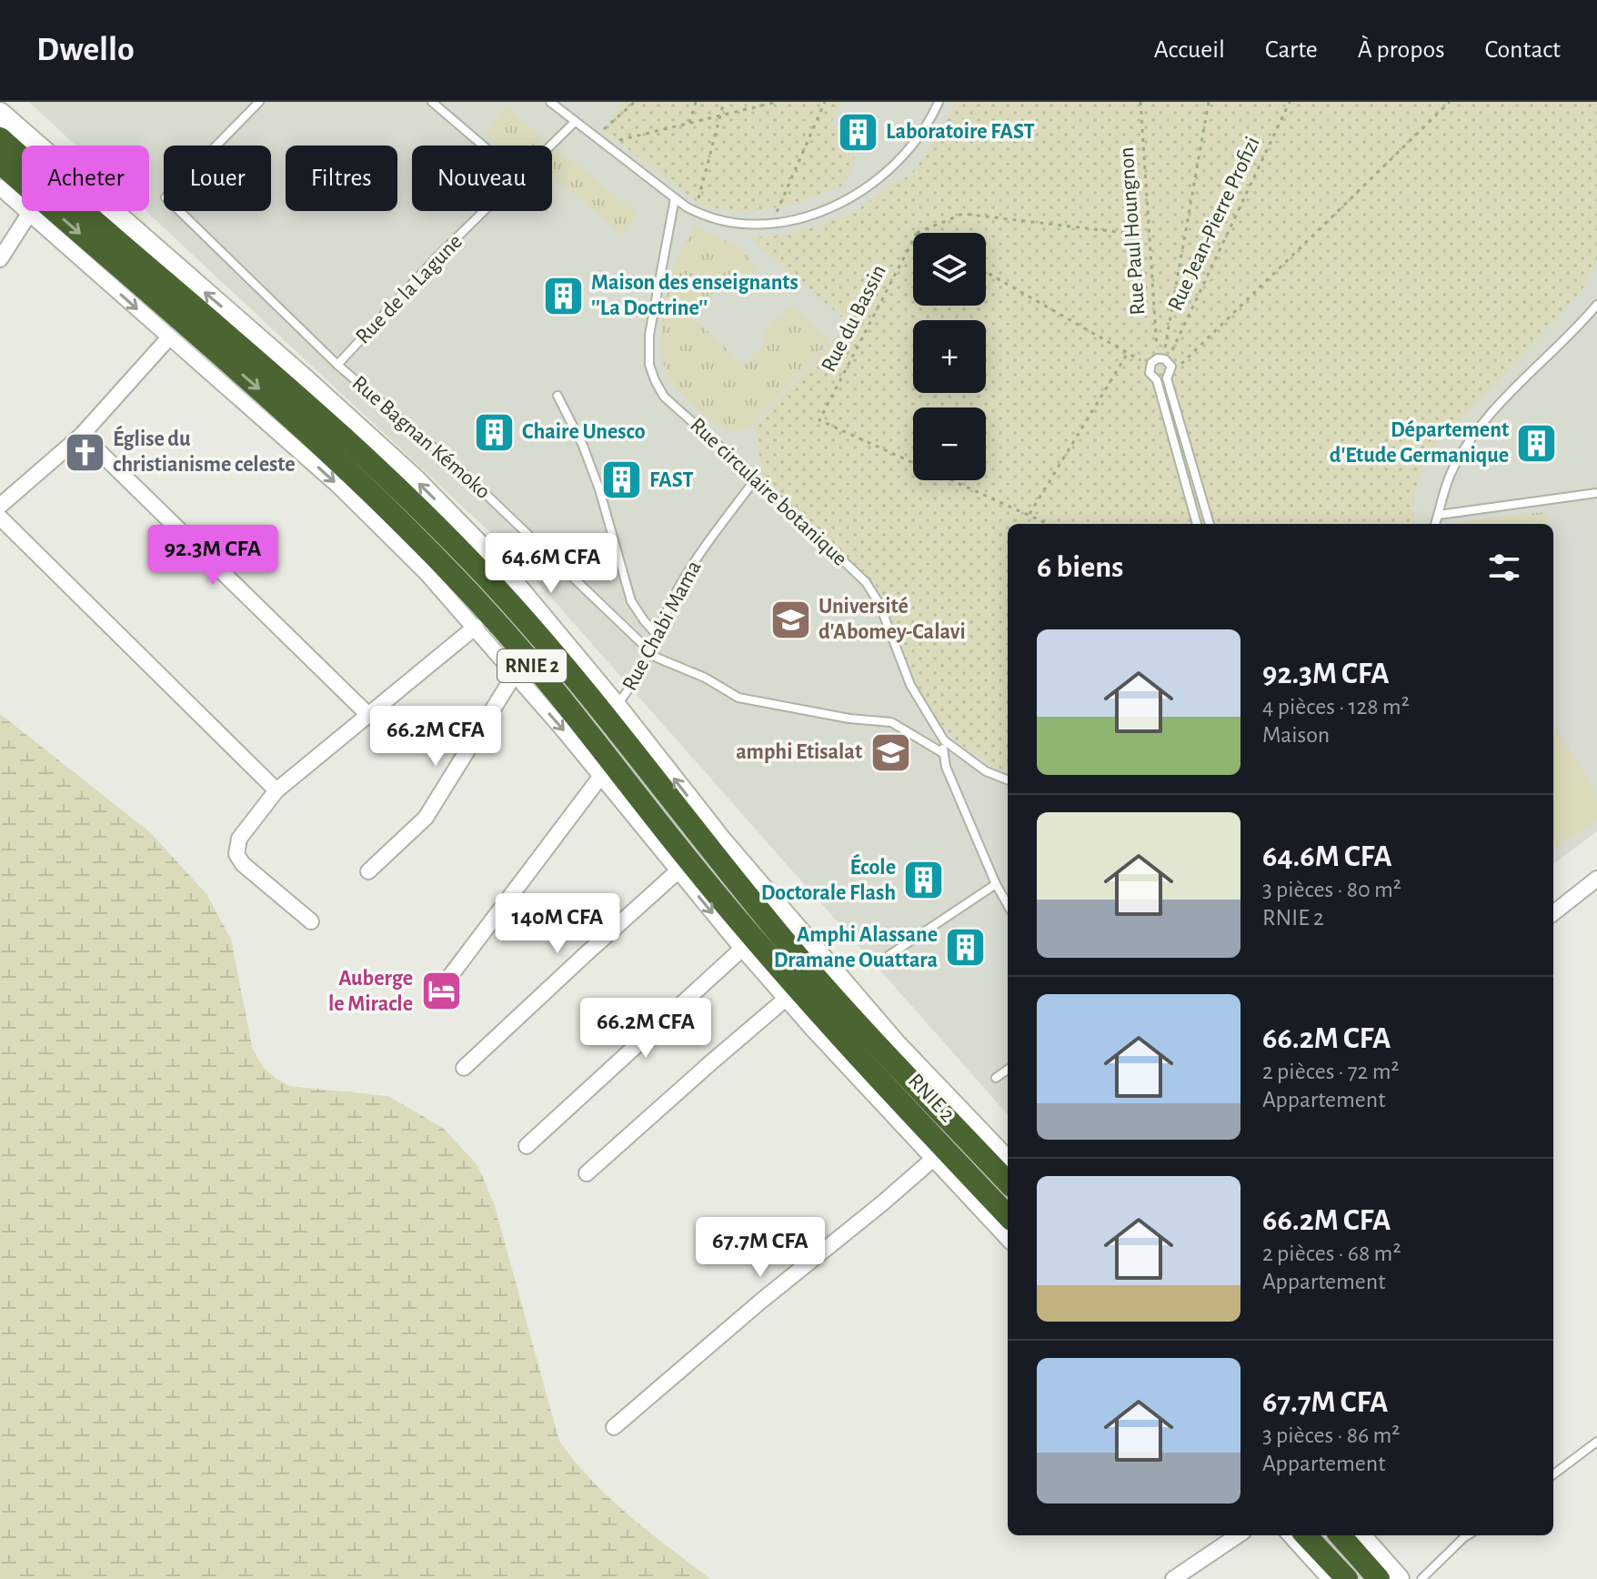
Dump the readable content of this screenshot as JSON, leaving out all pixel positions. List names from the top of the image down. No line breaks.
{"streets":{"highway":["RNIE 2"],"lane":["Rue de la Lagune","Rue Bagnan Kémoko","Rue circulaire botanique","Rue Chabi Mama"],"path":["Rue Jean-Pierre Profizi","Rue Paul Houngnon","Rue du Bassin"]},"crossings":[["Rue Jean-Pierre Profizi","Rue Paul Houngnon"],["Rue de la Lagune","Rue Bagnan Kémoko"],["Rue Bagnan Kémoko","Rue Chabi Mama"],["Rue circulaire botanique","Rue Chabi Mama"],["Rue Chabi Mama","RNIE 2"]],"places":{"building":["Laboratoire FAST","Maison des enseignants ''La Doctrine''","Chaire Unesco","Département d'Etude Germanique","FAST","École Doctorale Flash","Amphi Alassane Dramane Ouattara"],"church":["Église du christianisme celeste"],"school or university":["Université d'Abomey-Calavi","amphi Etisalat"],"hotel":["Auberge le Miracle"]},"page":{"header":"Dwello","nav":["Accueil","Carte","À propos","Contact"],"chip":["Acheter","Louer","Filtres","Nouveau"],"map_buttons":["+","−"],"heading":"6 biens","price":["92.3M CFA","64.6M CFA","66.2M CFA","140M CFA","66.2M CFA","67.7M CFA"],"list":[{"name":"92.3M CFA","note":"4 pièces · 128 m² · Maison"},{"name":"64.6M CFA","note":"3 pièces · 80 m² · RNIE 2"},{"name":"66.2M CFA","note":"2 pièces · 72 m² · Appartement"},{"name":"66.2M CFA","note":"2 pièces · 68 m² · Appartement"},{"name":"67.7M CFA","note":"3 pièces · 86 m² · Appartement"}]}}
